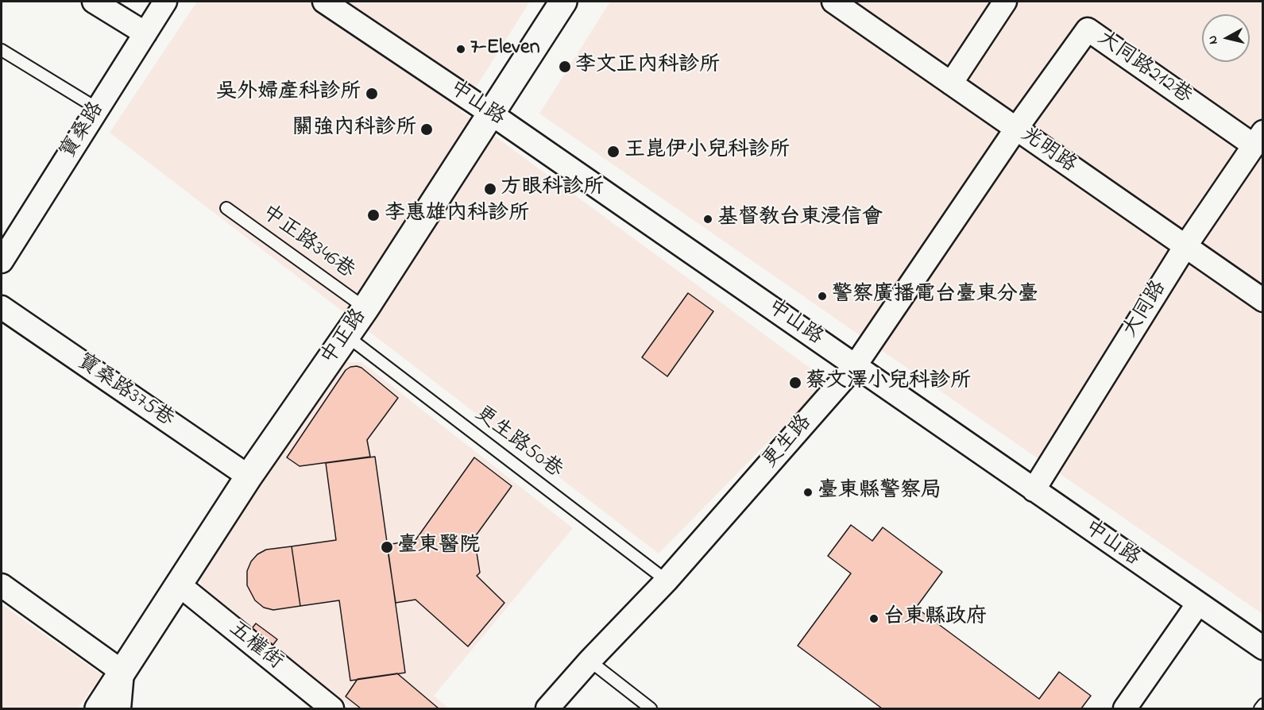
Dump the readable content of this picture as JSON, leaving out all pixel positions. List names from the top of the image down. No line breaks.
{"streets":{"street":["大同路212巷","中山路","寶桑路","光明路","大同路","中正路","寶桑路375巷","更生路","五權街"],"lane":["中正路346巷","更生路50巷"]},"crossings":[["大同路212巷","光明路"],["大同路212巷","大同路"],["大同路212巷","更生路"],["中山路","大同路"],["中山路","中正路"],["中山路","更生路"],["光明路","大同路"],["光明路","更生路"],["中正路346巷","中正路"],["中正路","寶桑路375巷"],["中正路","更生路50巷"],["中正路","五權街"],["更生路","更生路50巷"]],"places":["7-Eleven","李文正內科診所","吳外婦產科診所","關強內科診所","王崑伊小兒科診所","方眼科診所","李惠雄內科診所","基督教台東浸信會","警察廣播電台臺東分臺","蔡文澤小兒科診所","臺東縣警察局","臺東醫院","台東縣政府"],"north":"left"}
